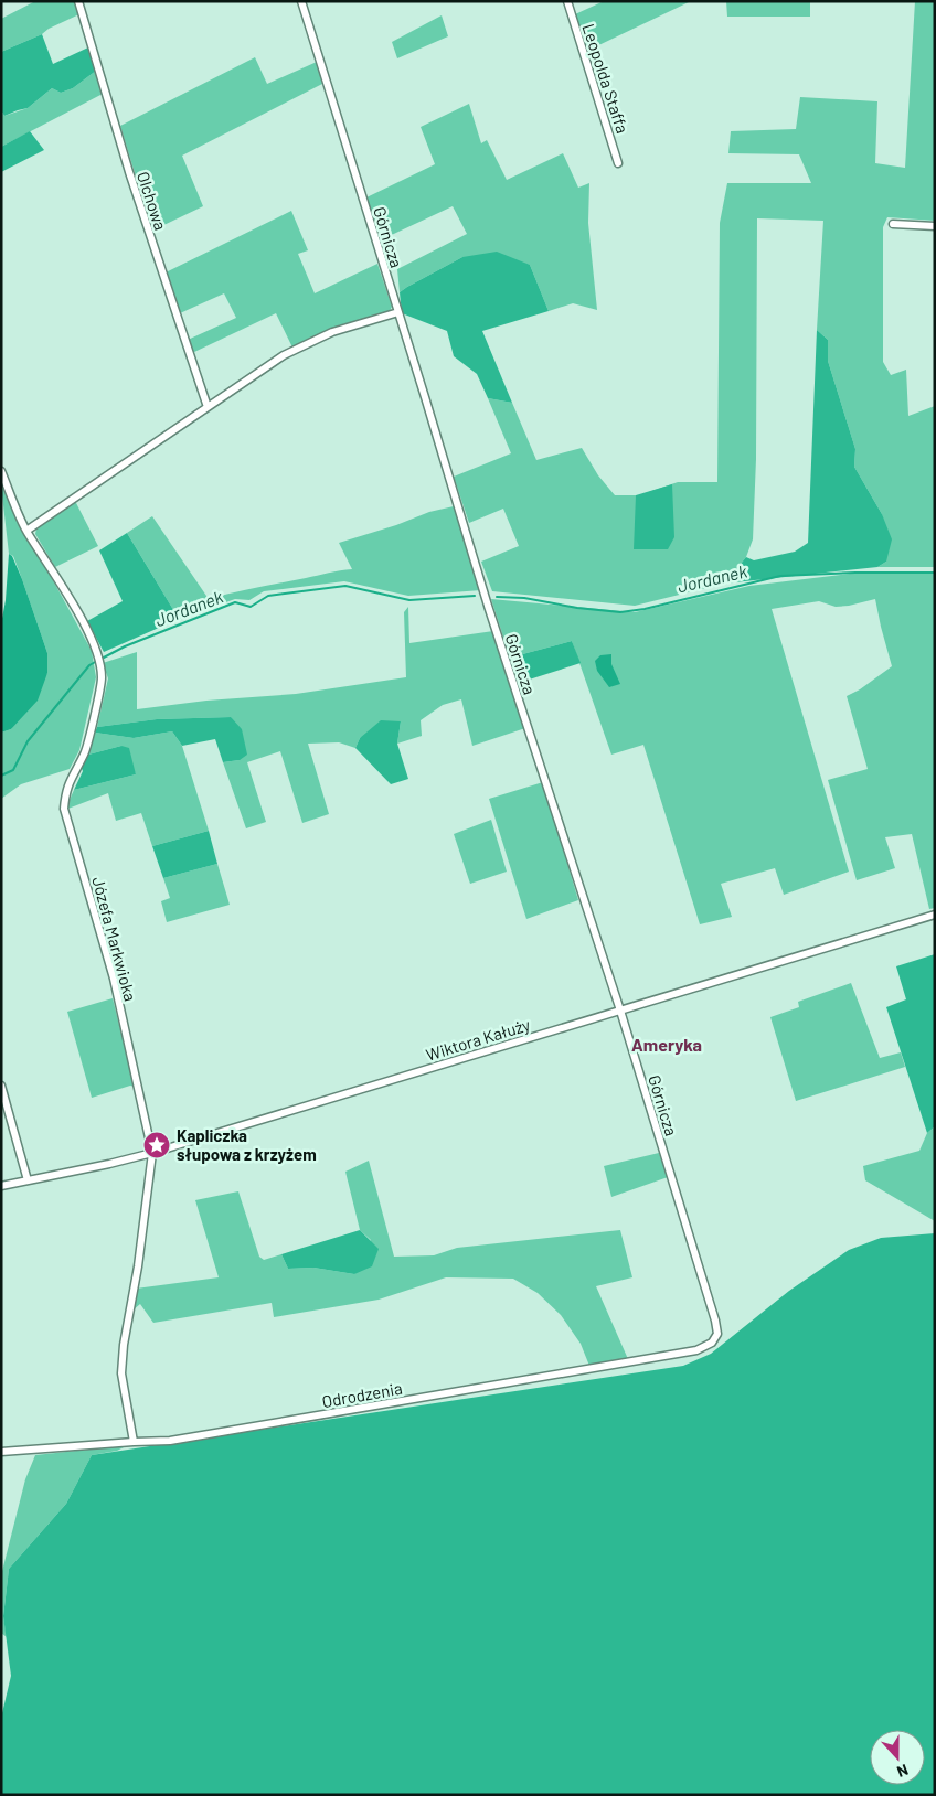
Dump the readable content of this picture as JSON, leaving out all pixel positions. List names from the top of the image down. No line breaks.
{"streets":{"street":["Leopolda Staffa","Olchowa","Górnicza","Józefa Markwioka","Wiktora Kałuży","Odrodzenia"]},"crossings":[["Górnicza","Wiktora Kałuży"],["Górnicza","Odrodzenia"],["Józefa Markwioka","Wiktora Kałuży"],["Józefa Markwioka","Odrodzenia"]],"districts":["Ameryka"],"water":["Jordanek"],"places":{"place":["Kapliczka słupowa z krzyżem"]},"north":"bottom"}
